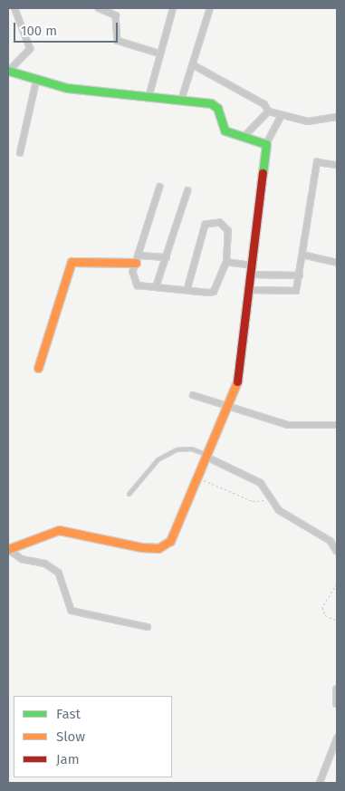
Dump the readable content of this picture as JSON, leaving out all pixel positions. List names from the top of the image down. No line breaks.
{"legend":["Fast","Slow","Jam"],"scale_bar":"100 m"}
